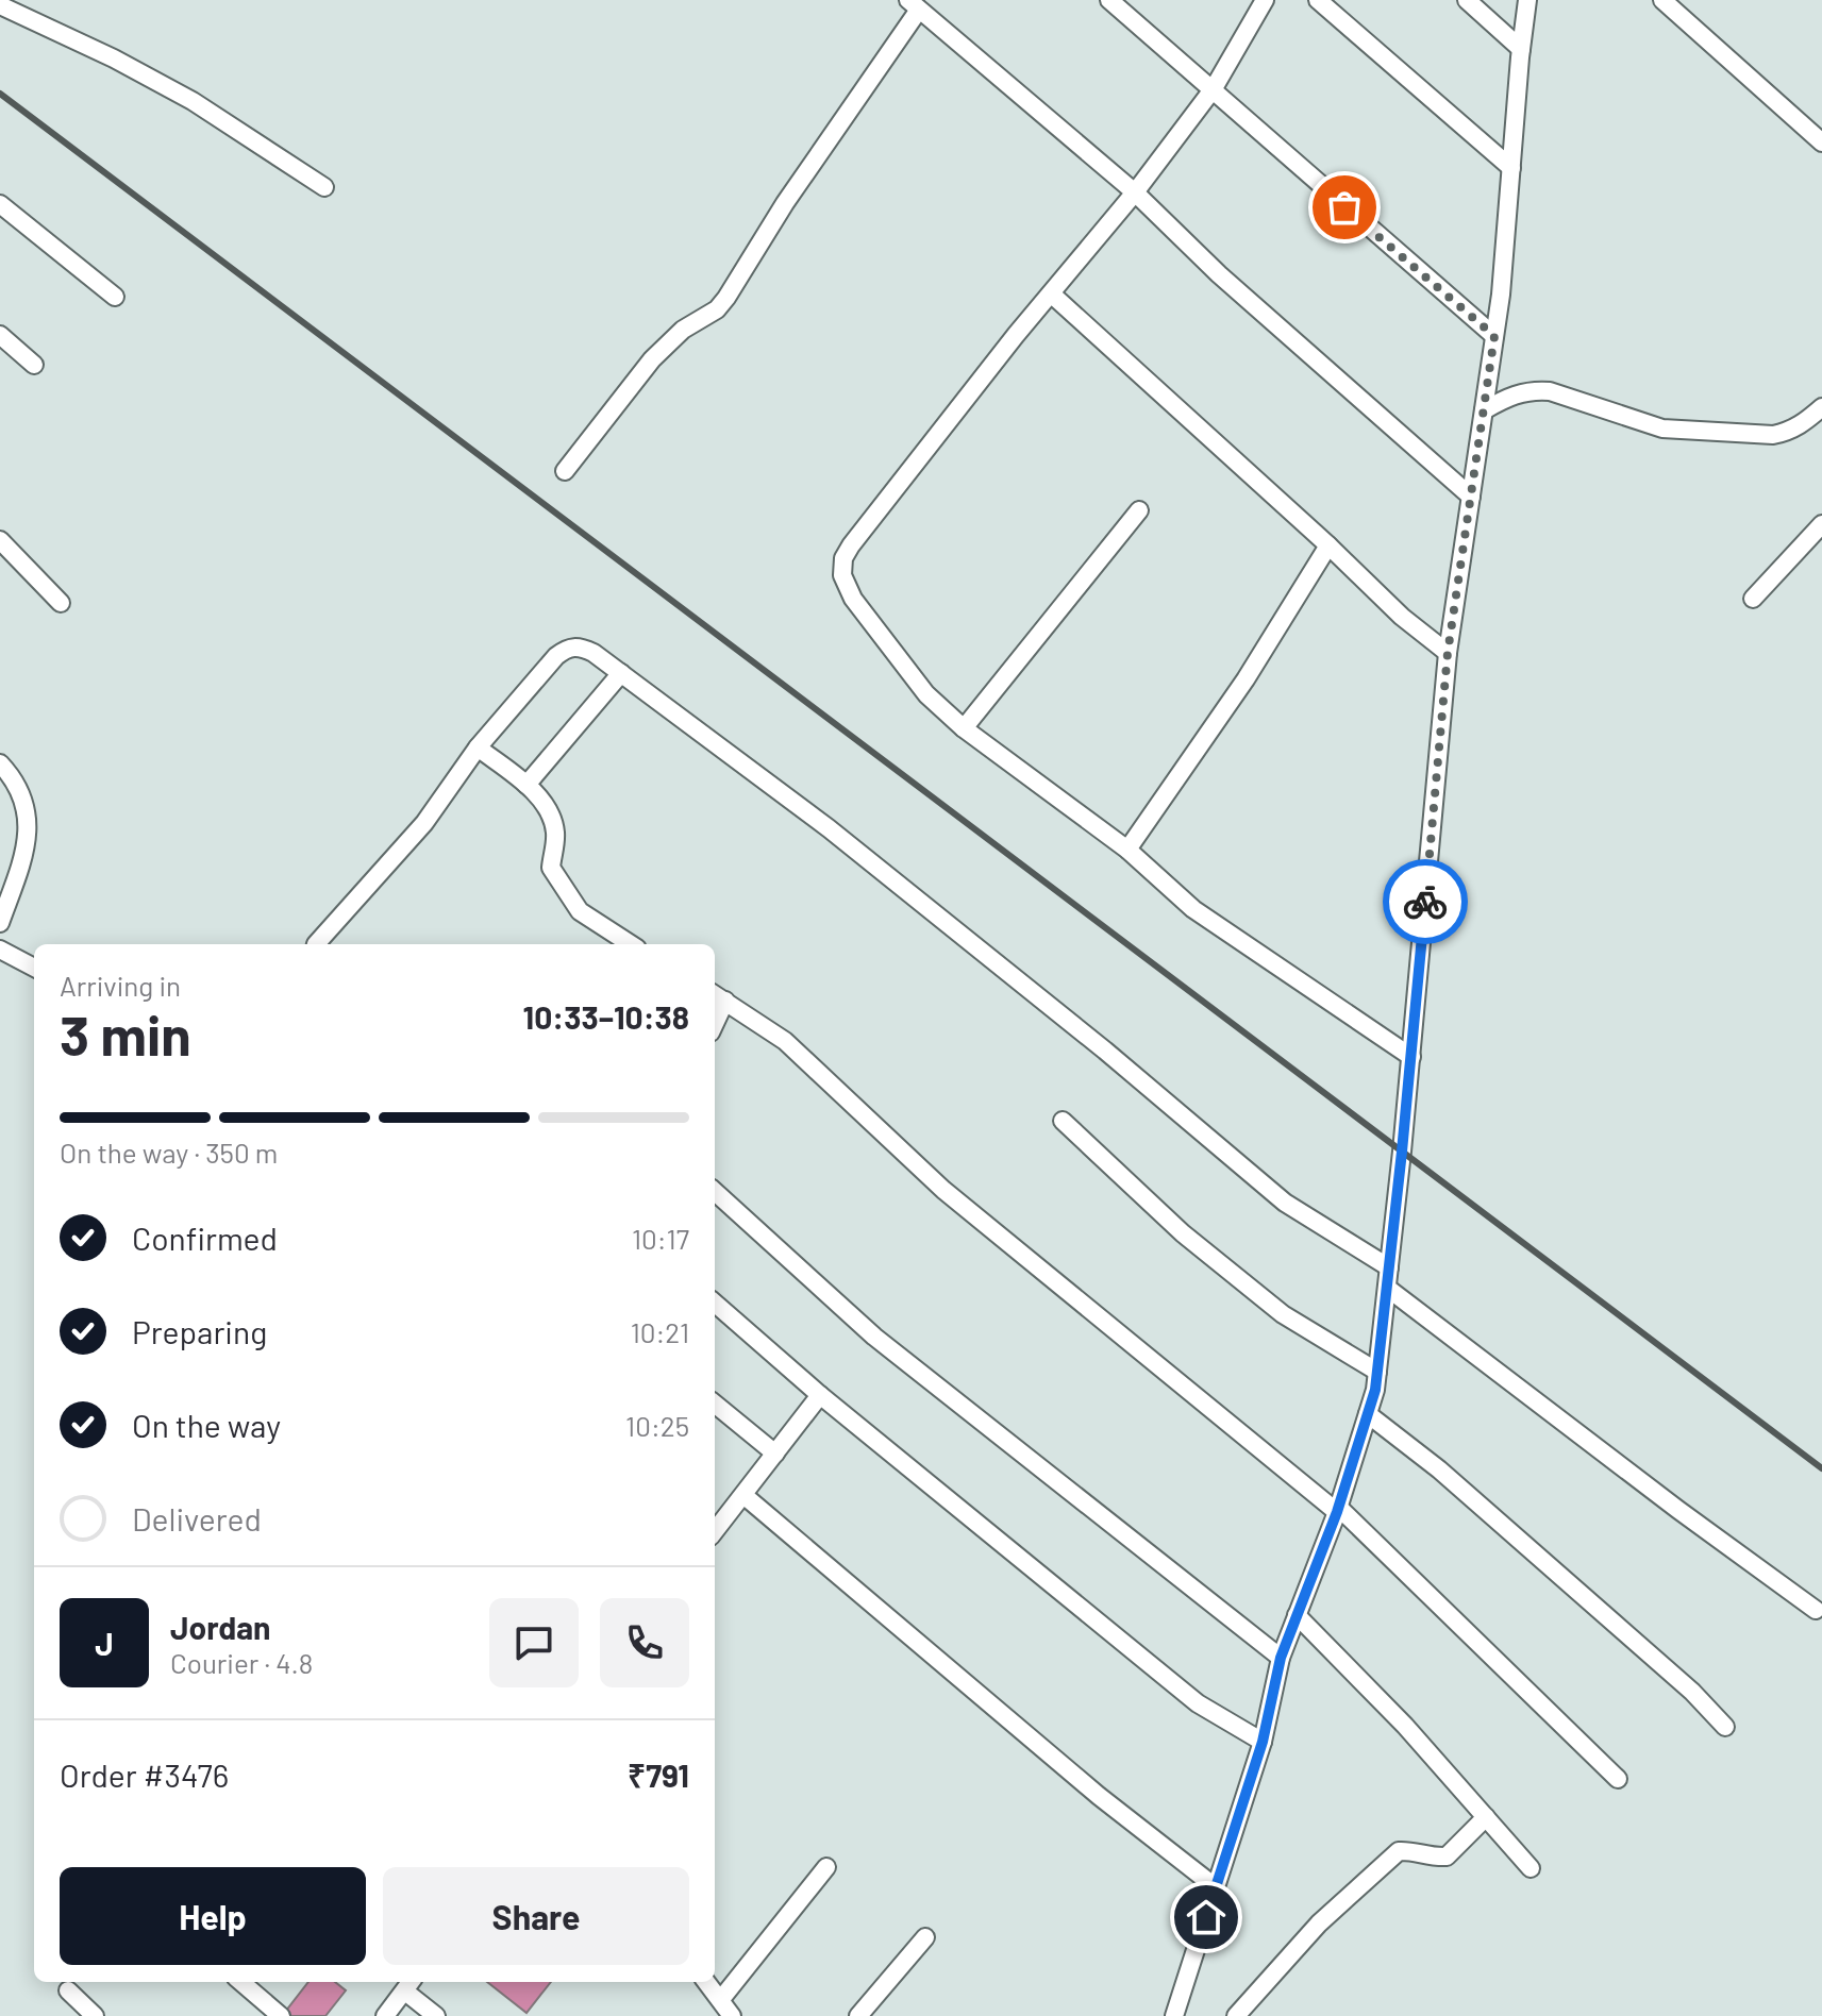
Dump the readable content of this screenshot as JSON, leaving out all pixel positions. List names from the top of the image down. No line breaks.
{"page":{"heading":["3 min","Arriving in","10:33–10:38"],"panel":["Jordan","Courier · 4.8","Order #3476","₹791"],"bar":"On the way · 350 m","list":[["Confirmed","10:17"],["Preparing","10:21"],["On the way","10:25"],"Delivered"],"round":"J","buttons":["Help","Share"]}}
